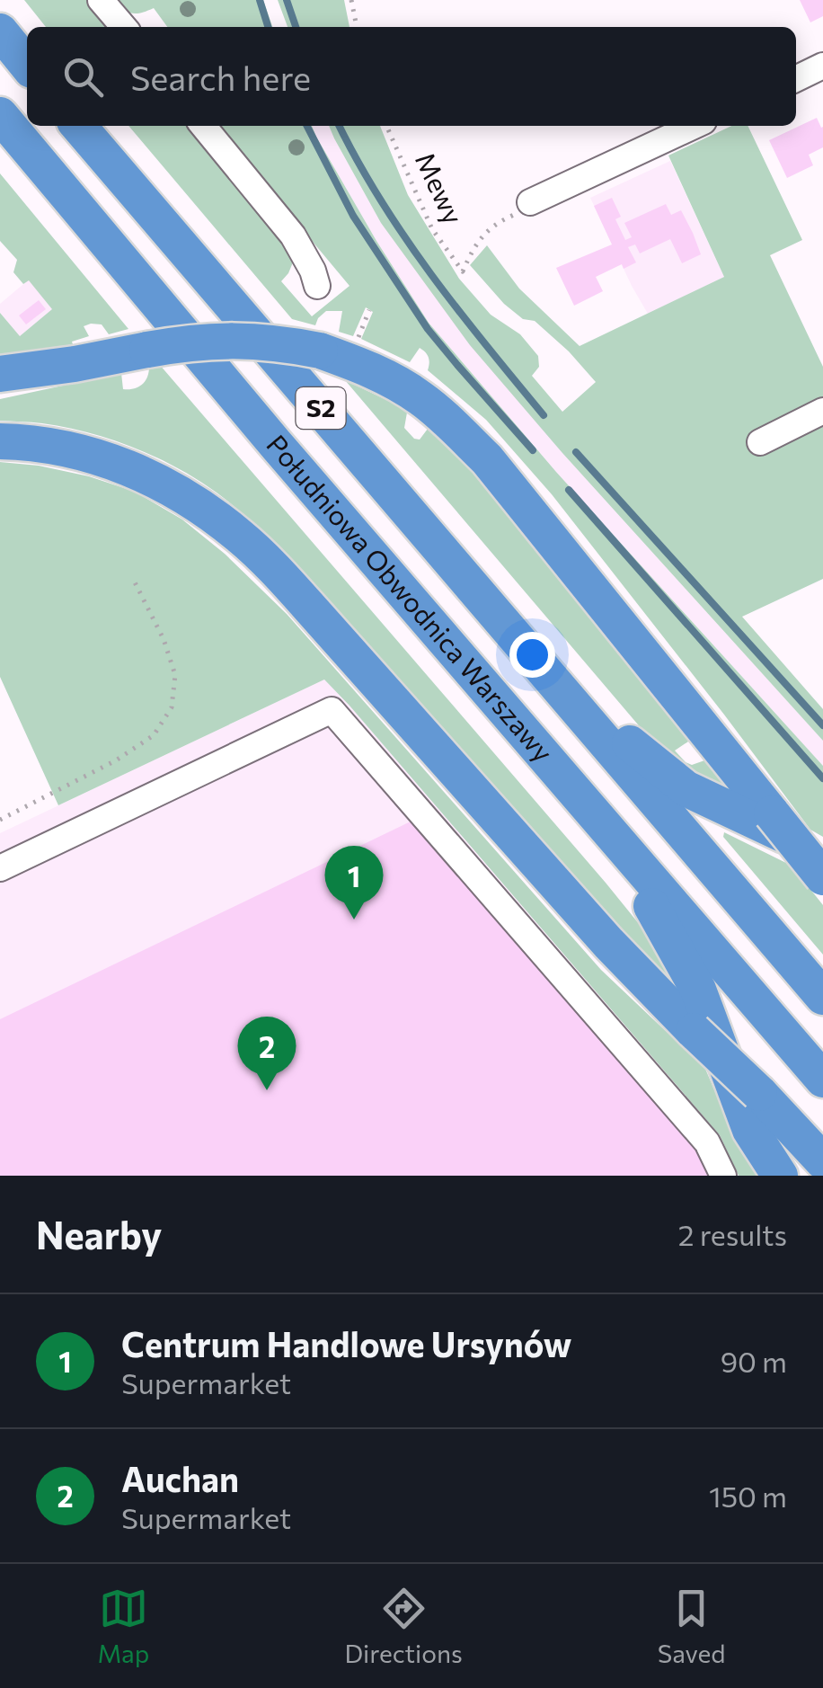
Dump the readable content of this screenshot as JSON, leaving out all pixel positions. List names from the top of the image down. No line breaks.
{"streets":{"highway":["S2","Południowa Obwodnica Warszawy"],"path":["Mewy"]},"page":{"search":"Search here","pins":["1","2"],"heading":["Nearby","2 results"],"list":[{"mark":"1","name":"Centrum Handlowe Ursynów","note":"Supermarket","value":"90 m"},{"mark":"2","name":"Auchan","note":"Supermarket","value":"150 m"}],"nav":["Map","Directions","Saved"]}}
